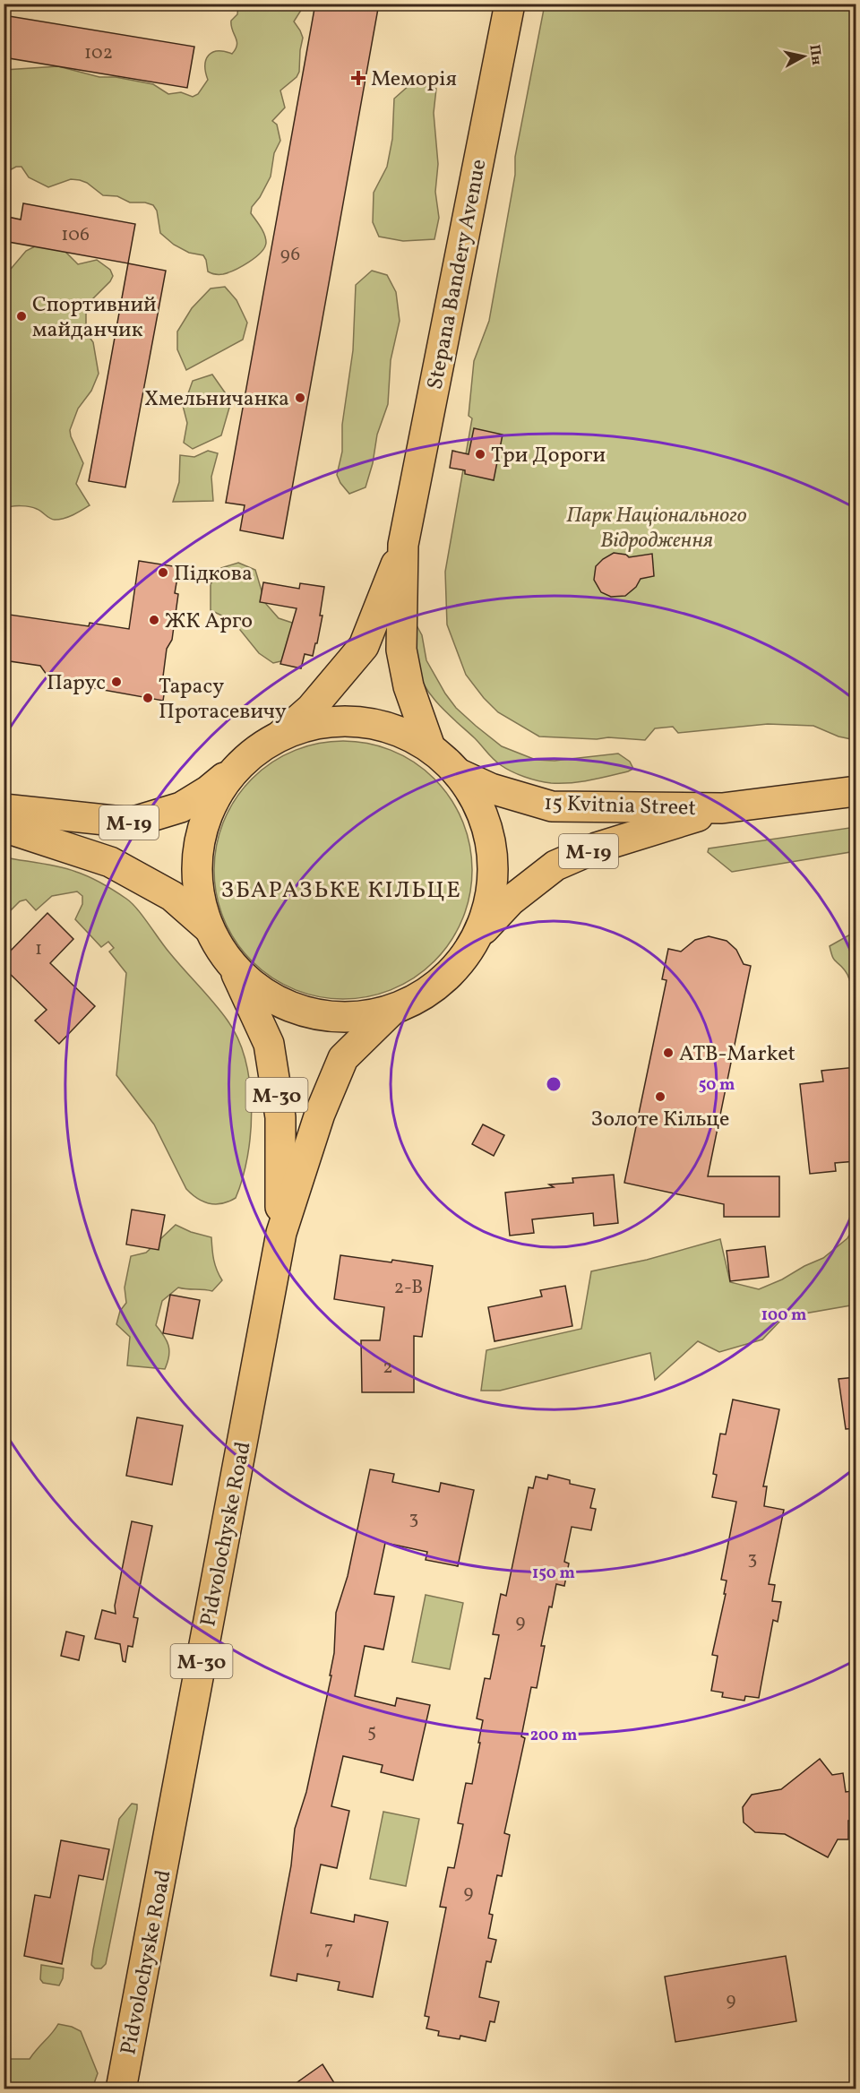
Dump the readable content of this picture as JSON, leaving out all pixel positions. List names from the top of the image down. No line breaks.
{"streets":{"main road":["Stepana Bandery Avenue","15 Kvitnia Street","М-19","М-30","Pidvolochyske Road"]},"crossings":[["Stepana Bandery Avenue","М-19"],["15 Kvitnia Street","М-19"],["М-19","Pidvolochyske Road"]],"districts":["ЗБАРАЗЬКЕ КІЛЬЦЕ"],"parks":["Парк Національного Відродження"],"places":{"health":["Меморія"],"other":["Спортивний майданчик","Хмельничанка","Три Дороги","Підкова","ЖК Арго","Парус","Тарасу Протасевичу","ATB-Market","Золоте Кільце"]},"house_numbers":["102","106","96","1","2-В","2","3","3","9","5","9","7","9"],"north":"right","rings":["50 m","100 m","150 m","200 m"]}
